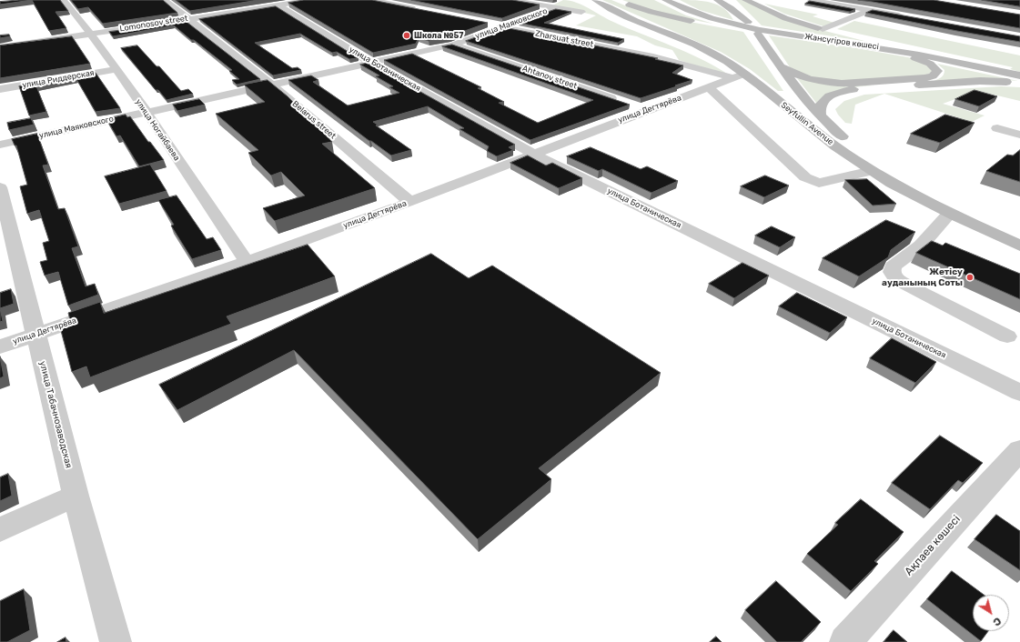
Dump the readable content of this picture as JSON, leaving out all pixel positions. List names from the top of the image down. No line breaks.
{"streets":{"main road":["Жансүгіров көшесі","Seyfullin Avenue"],"street":["Lomonosov street","улица Маяковского","Zharsuat street","улица Ботаническая","Ahtanov street","улица Риддерская","улица Дегтярёва","Belarus street","улица Ногайбаева","улица Табачнозаводская","Ақпаев көшесі"]},"crossings":[["Lomonosov street","улица Ботаническая"],["Lomonosov street","Belarus street"],["Lomonosov street","улица Ногайбаева"],["улица Маяковского","Zharsuat street"],["улица Маяковского","улица Ботаническая"],["улица Маяковского","Ahtanov street"],["улица Маяковского","Belarus street"],["улица Маяковского","улица Ногайбаева"],["Zharsuat street","улица Дегтярёва"],["Zharsuat street","Seyfullin Avenue"],["улица Ботаническая","улица Дегтярёва"],["улица Риддерская","улица Ногайбаева"],["улица Дегтярёва","Belarus street"],["улица Дегтярёва","Seyfullin Avenue"],["улица Дегтярёва","улица Ногайбаева"],["улица Дегтярёва","улица Табачнозаводская"]],"places":["Школа №57","Жетісу ауданының Соты"],"north":"bottom right"}
